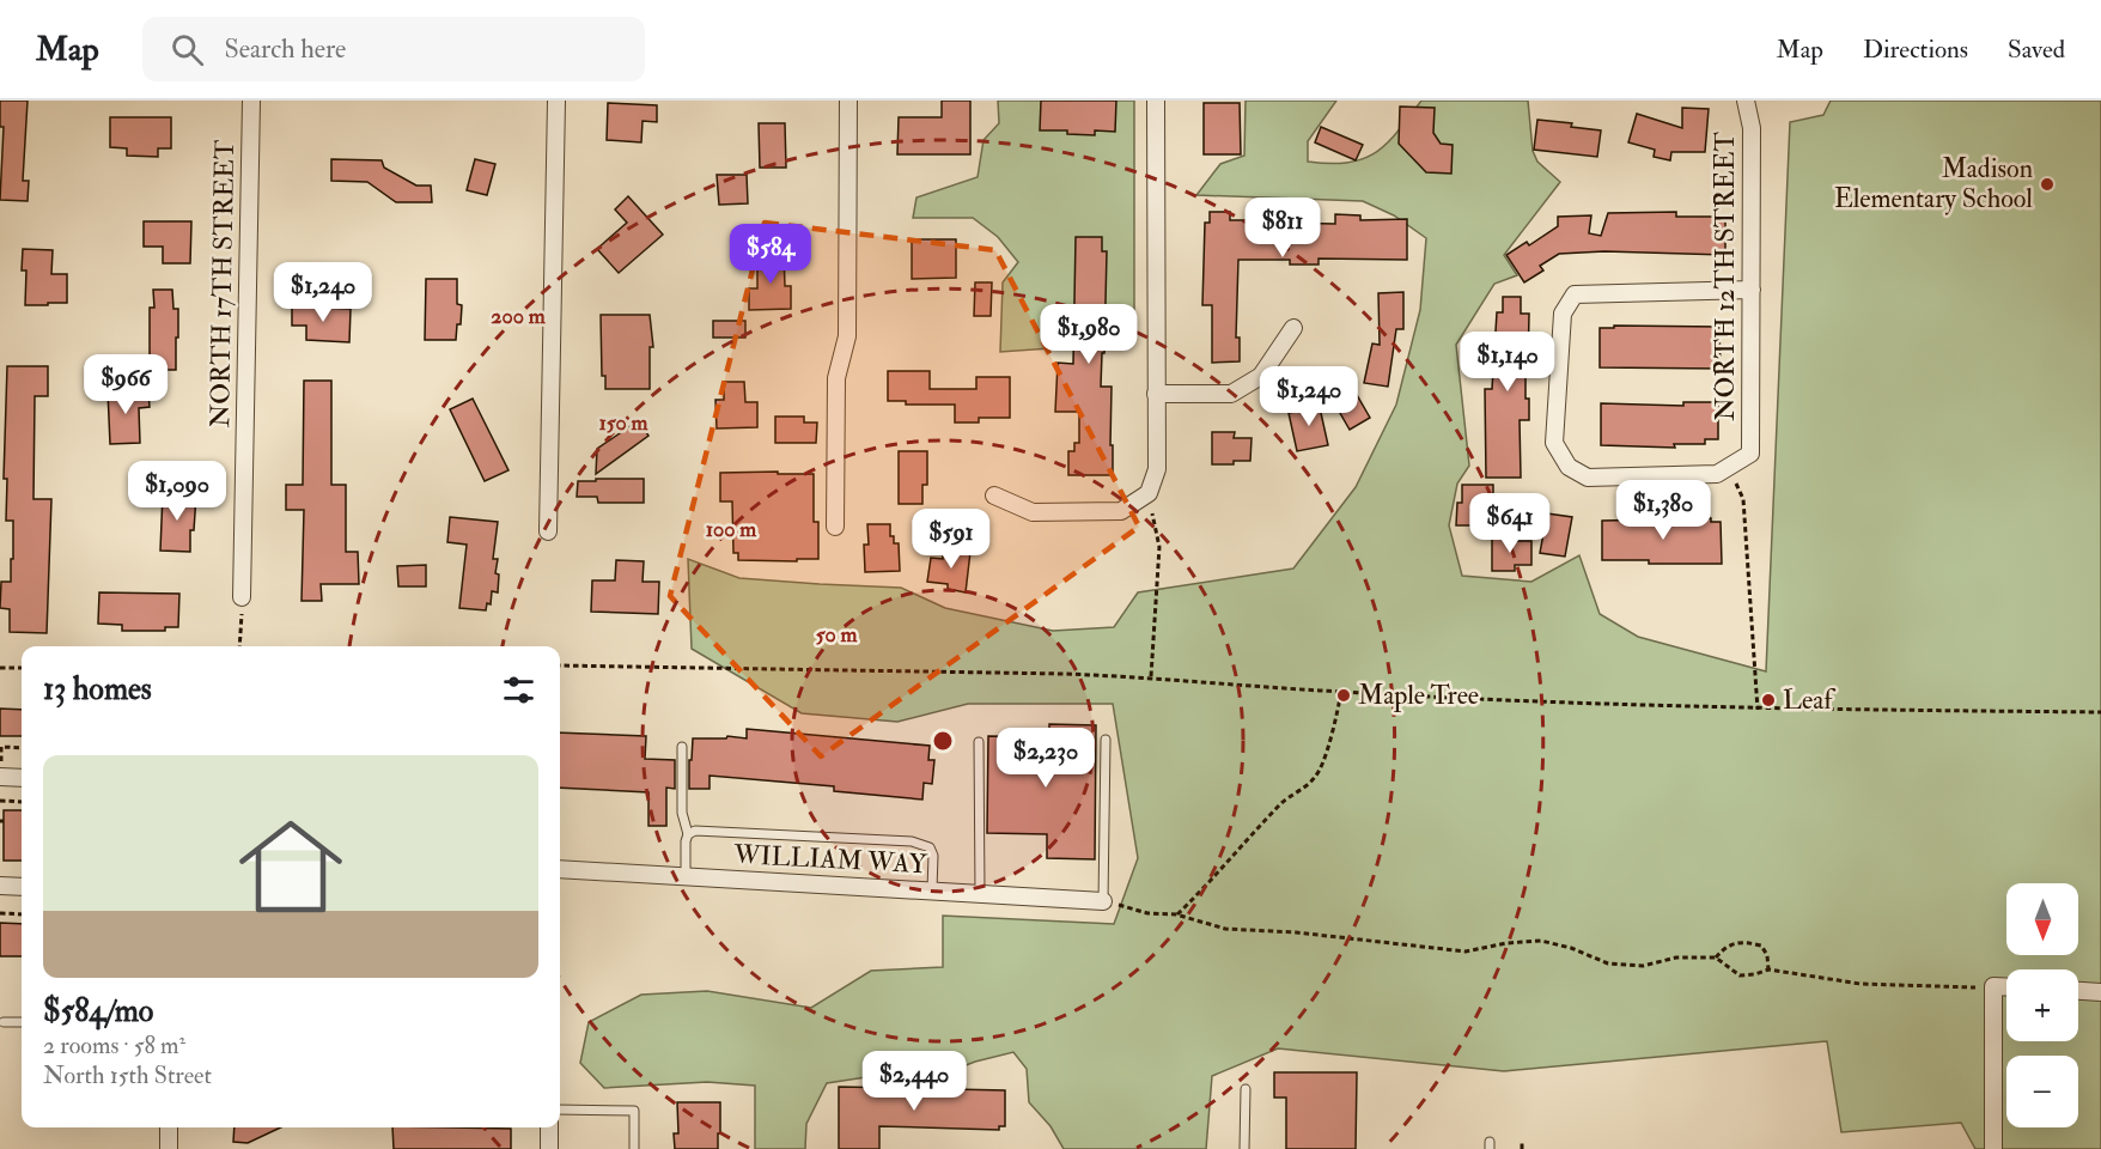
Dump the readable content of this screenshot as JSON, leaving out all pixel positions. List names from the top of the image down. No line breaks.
{"streets":{"street":["NORTH 12TH STREET","NORTH 17TH STREET","WILLIAM WAY"]},"places":["Madison Elementary School","Maple Tree","Leaf"],"north":"bottom","page":{"header":"Map","search":"Search here","nav":["Map","Directions","Saved"],"price":["$811","$584","$1,240","$1,980","$1,140","$966","$1,240","$1,090","$1,380","$641","$591","$2,230","$2,440"],"heading":"13 homes","list":[{"name":"$584/mo","note":"2 rooms · 58 m² · North 15th Street"}],"map_buttons":["+","−"]},"rings":["200 m","150 m","100 m","50 m"]}
